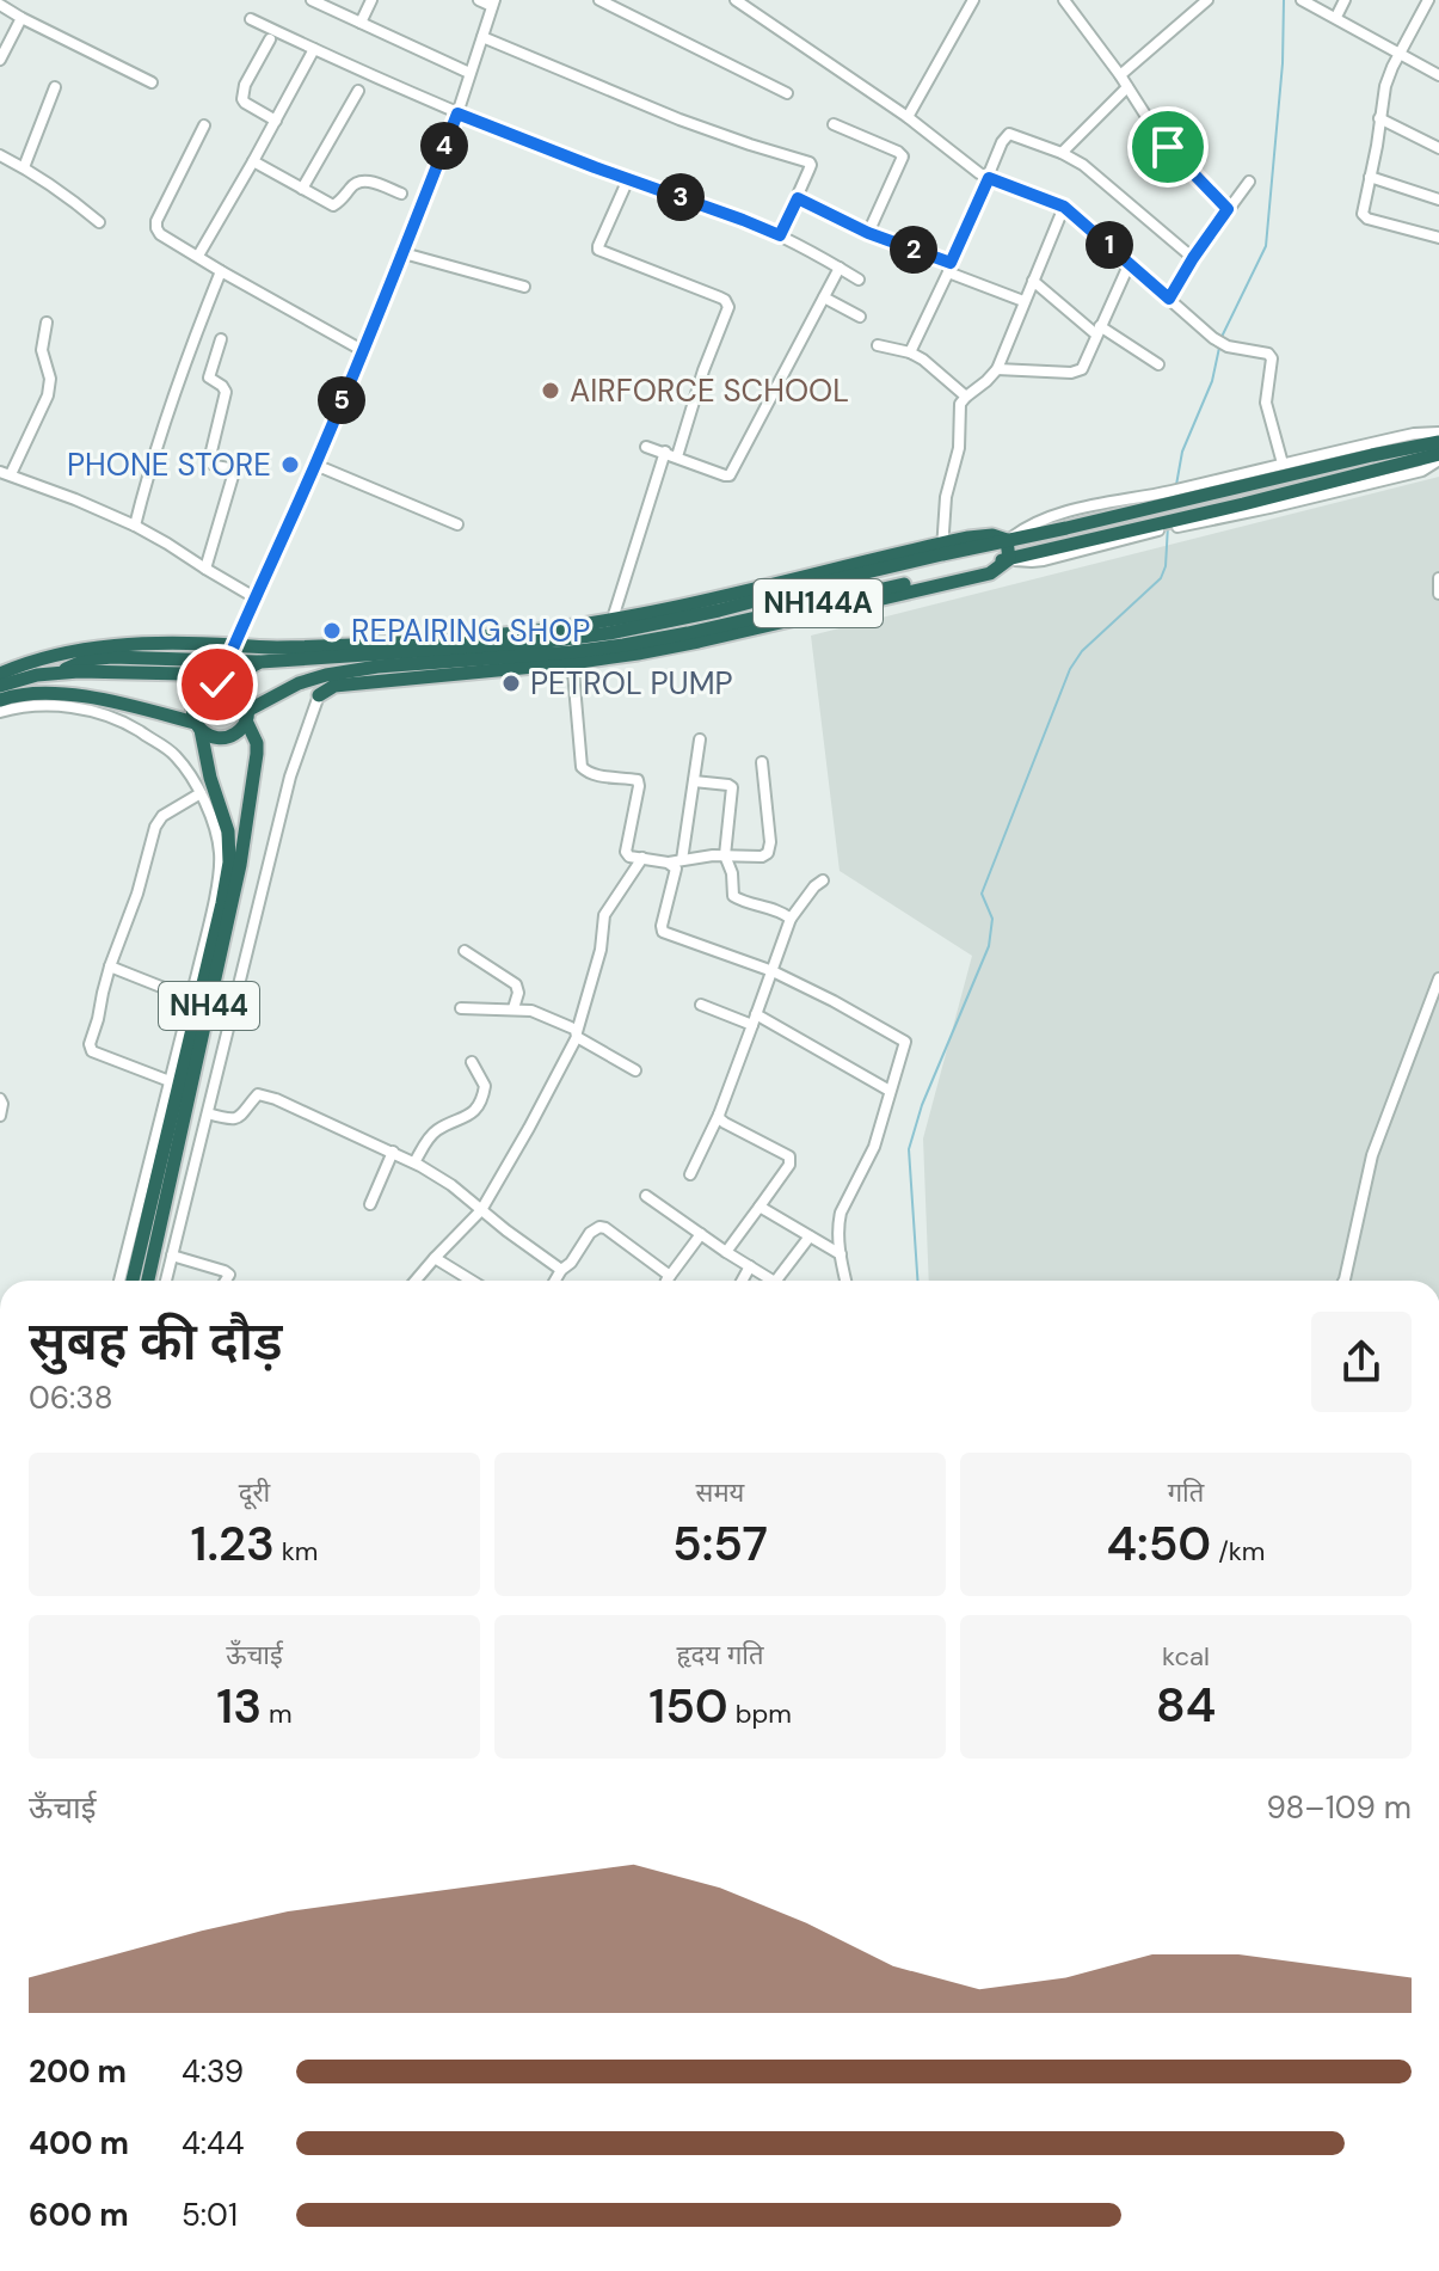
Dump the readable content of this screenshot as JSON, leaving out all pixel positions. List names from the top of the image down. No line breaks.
{"streets":{"highway":["NH144A","NH44"]},"crossings":[["NH144A","NH44"]],"places":["AIRFORCE SCHOOL","PHONE STORE","REPAIRING SHOP","PETROL PUMP"],"page":{"pins":["4","3","1","2","5"],"heading":["सुबह की दौड़","06:38"],"stats":[["दूरी","1.23 km"],["समय","5:57"],["गति","4:50 /km"],["ऊँचाई","13 m"],["हृदय गति","150 bpm"],["kcal","84"]],"chart":["ऊँचाई","98–109 m"],"list":[{"name":"200 m","note":"4:39"},{"name":"400 m","note":"4:44"},{"name":"600 m","note":"5:01"}]}}
